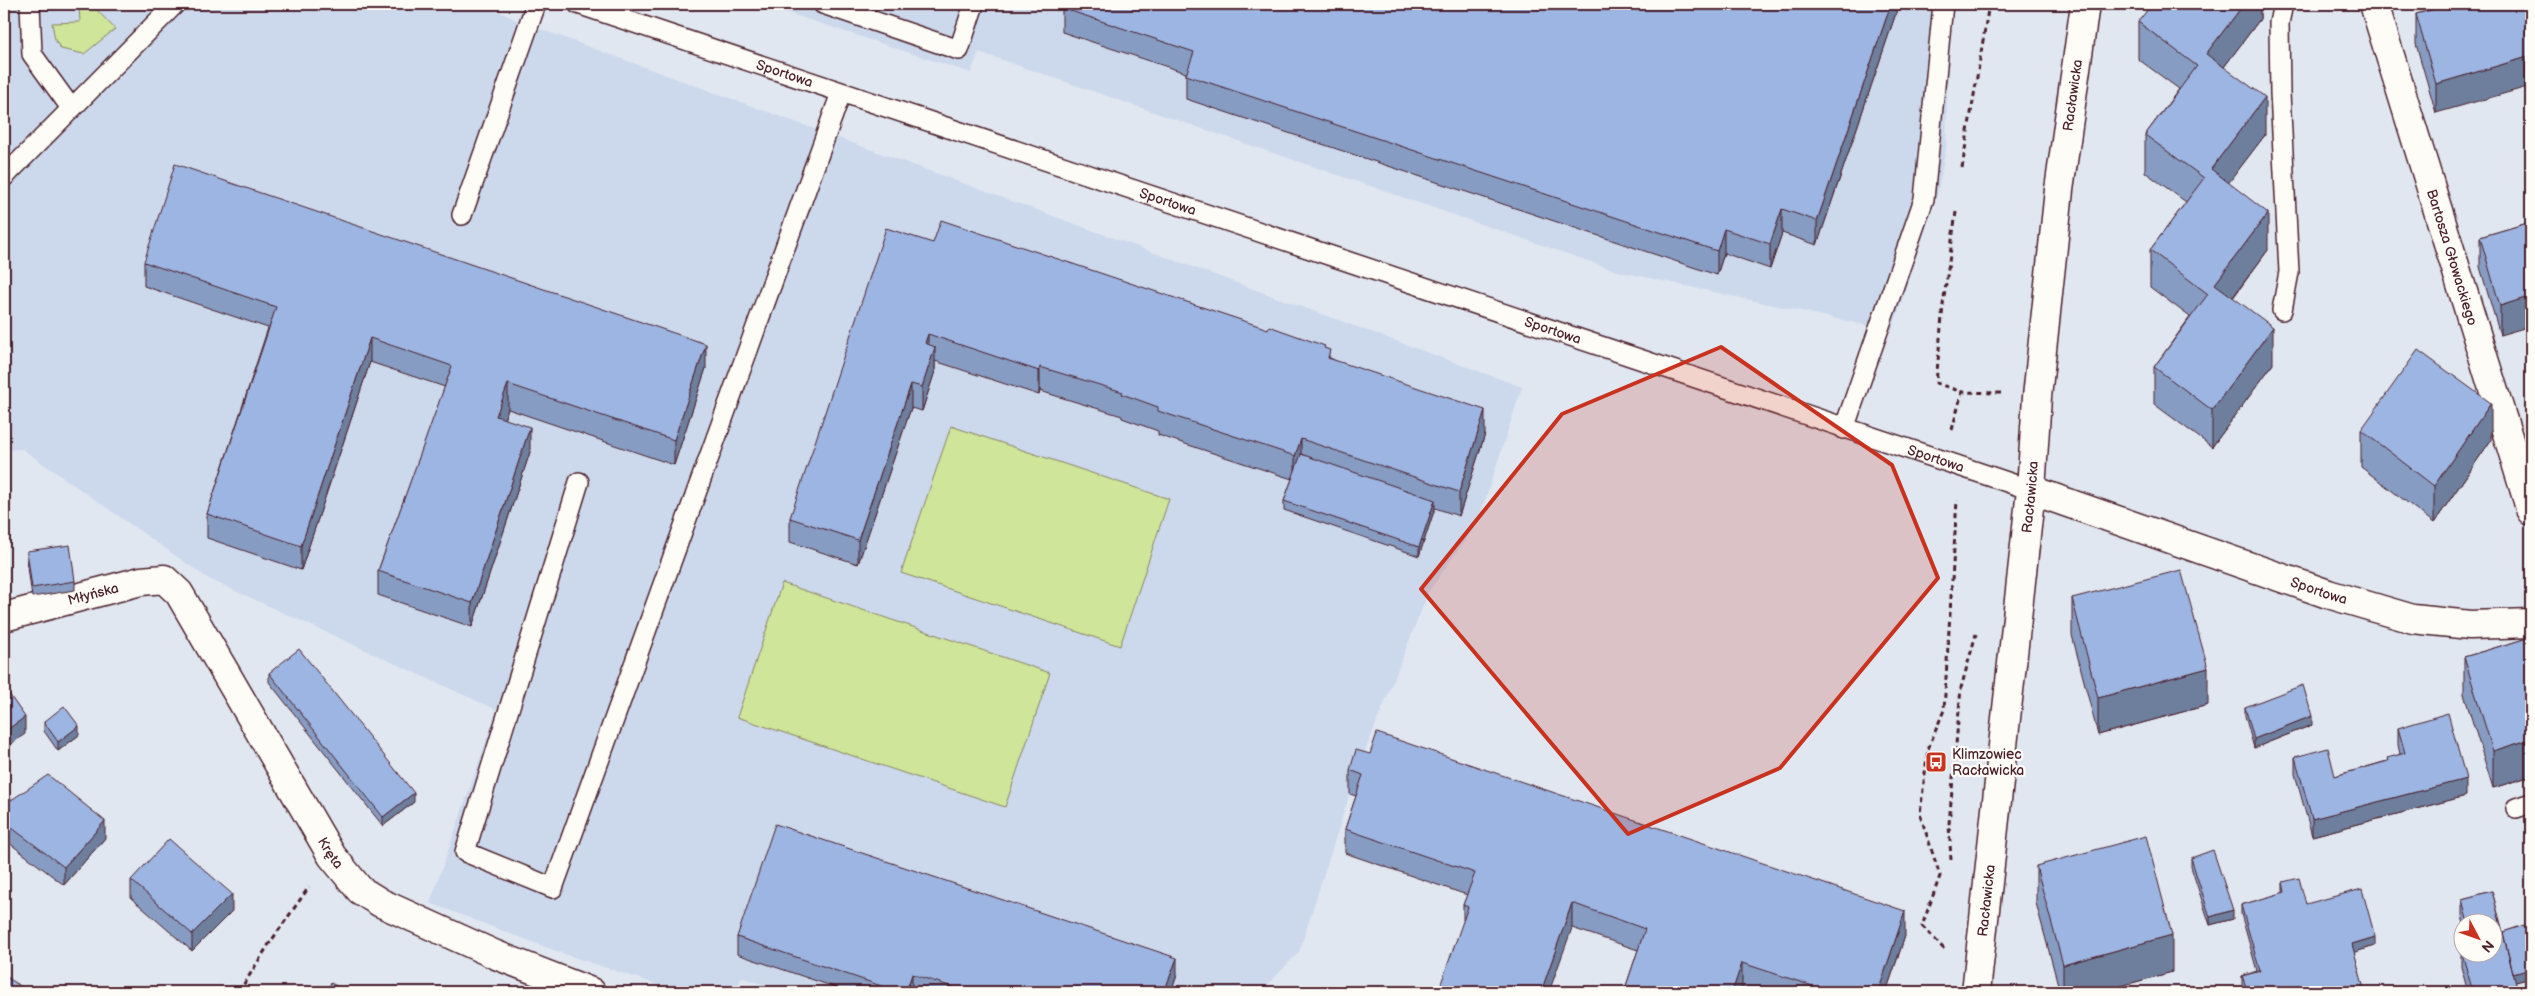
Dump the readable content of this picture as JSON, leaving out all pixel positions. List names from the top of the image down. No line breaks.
{"streets":{"street":["Sportowa","Racławicka","Bartosza Głowackiego","Młyńska","Kręta"]},"crossings":[["Sportowa","Racławicka"],["Młyńska","Kręta"]],"places":{"bus stop":["Klimzowiec Racławicka"]},"north":"bottom right"}
